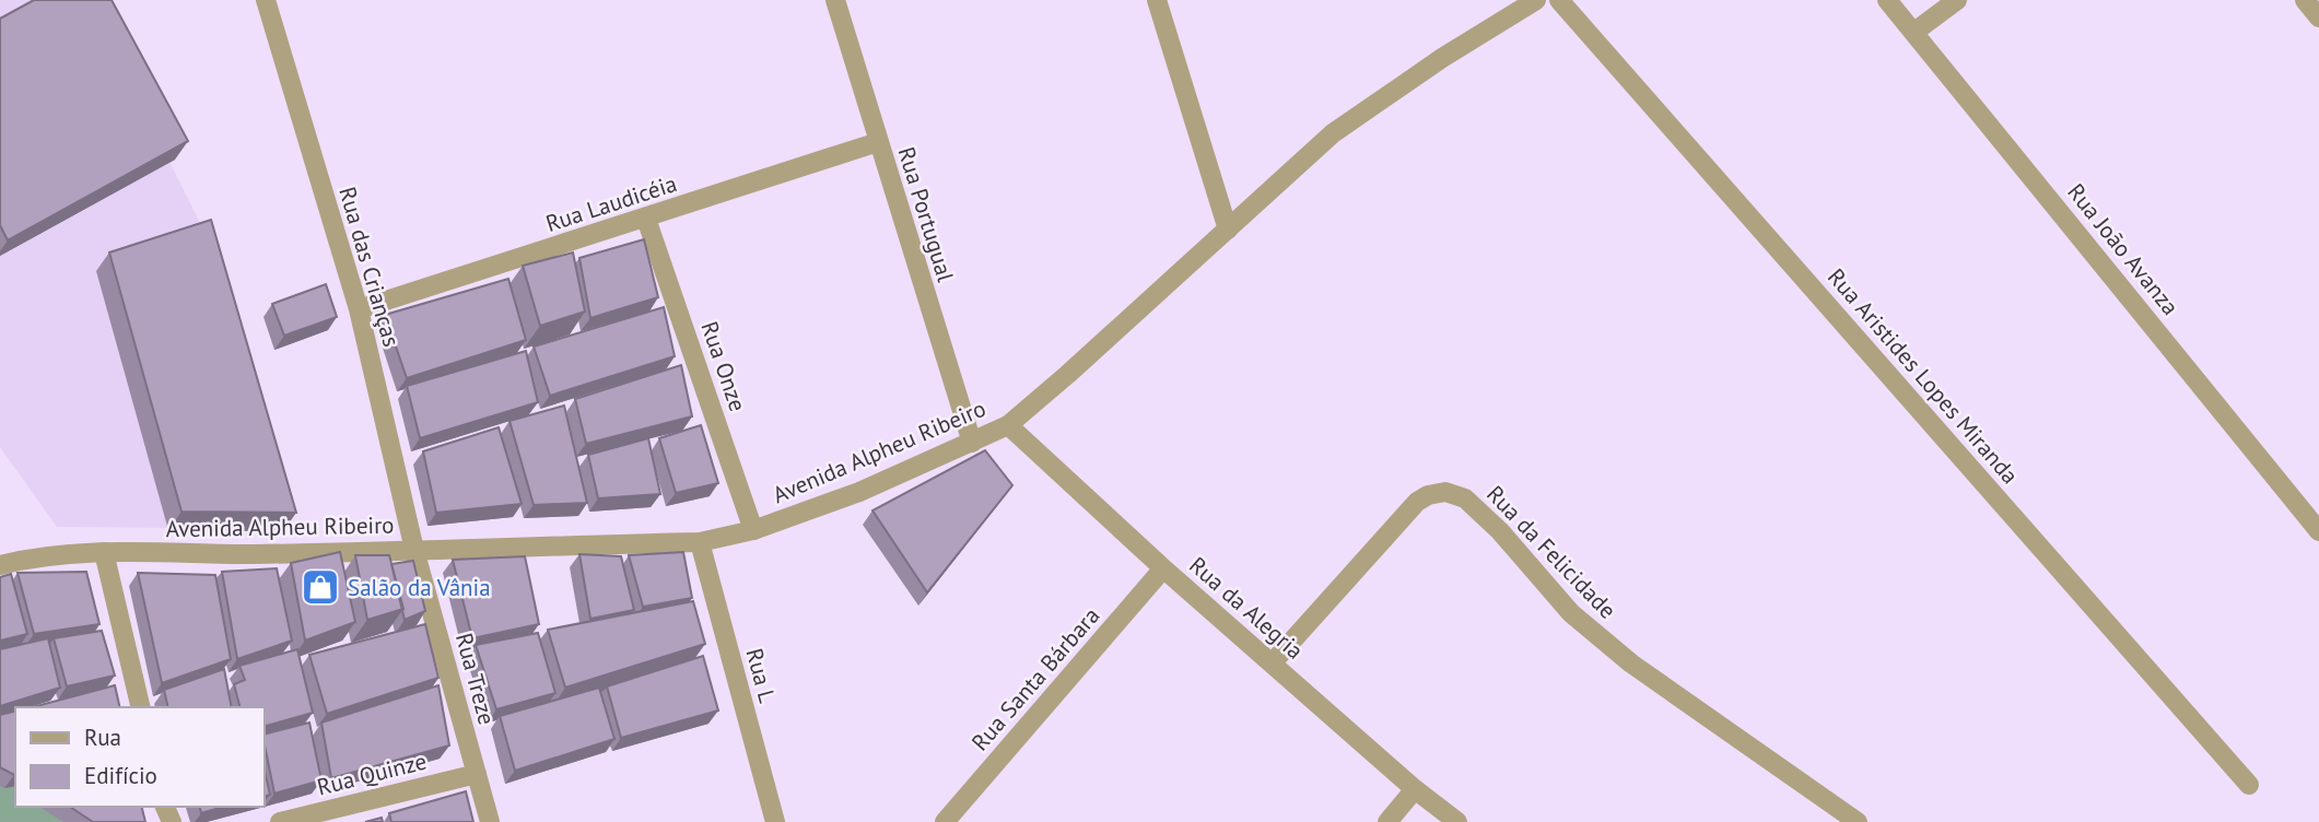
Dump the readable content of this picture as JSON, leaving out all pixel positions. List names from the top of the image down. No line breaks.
{"streets":{"street":["Rua Laudicéia","Rua Portugual","Rua João Avanza","Rua das Crianças","Rua Onze","Rua Aristides Lopes Miranda","Avenida Alpheu Ribeiro","Rua da Felicidade","Rua da Alegria","Rua L","Rua Treze","Rua Santa Bárbara","Rua Quinze"]},"crossings":[["Rua Laudicéia","Rua Portugual"],["Rua Laudicéia","Rua das Crianças"],["Rua Laudicéia","Rua Onze"],["Rua Portugual","Avenida Alpheu Ribeiro"],["Rua das Crianças","Avenida Alpheu Ribeiro"],["Rua das Crianças","Rua Treze"],["Rua Onze","Avenida Alpheu Ribeiro"],["Avenida Alpheu Ribeiro","Rua da Alegria"],["Avenida Alpheu Ribeiro","Rua L"],["Avenida Alpheu Ribeiro","Rua Treze"],["Rua da Felicidade","Rua da Alegria"],["Rua da Alegria","Rua Santa Bárbara"],["Rua Treze","Rua Quinze"]],"places":{"shop":["Salão da Vânia"]},"legend":["Rua","Edifício"]}
